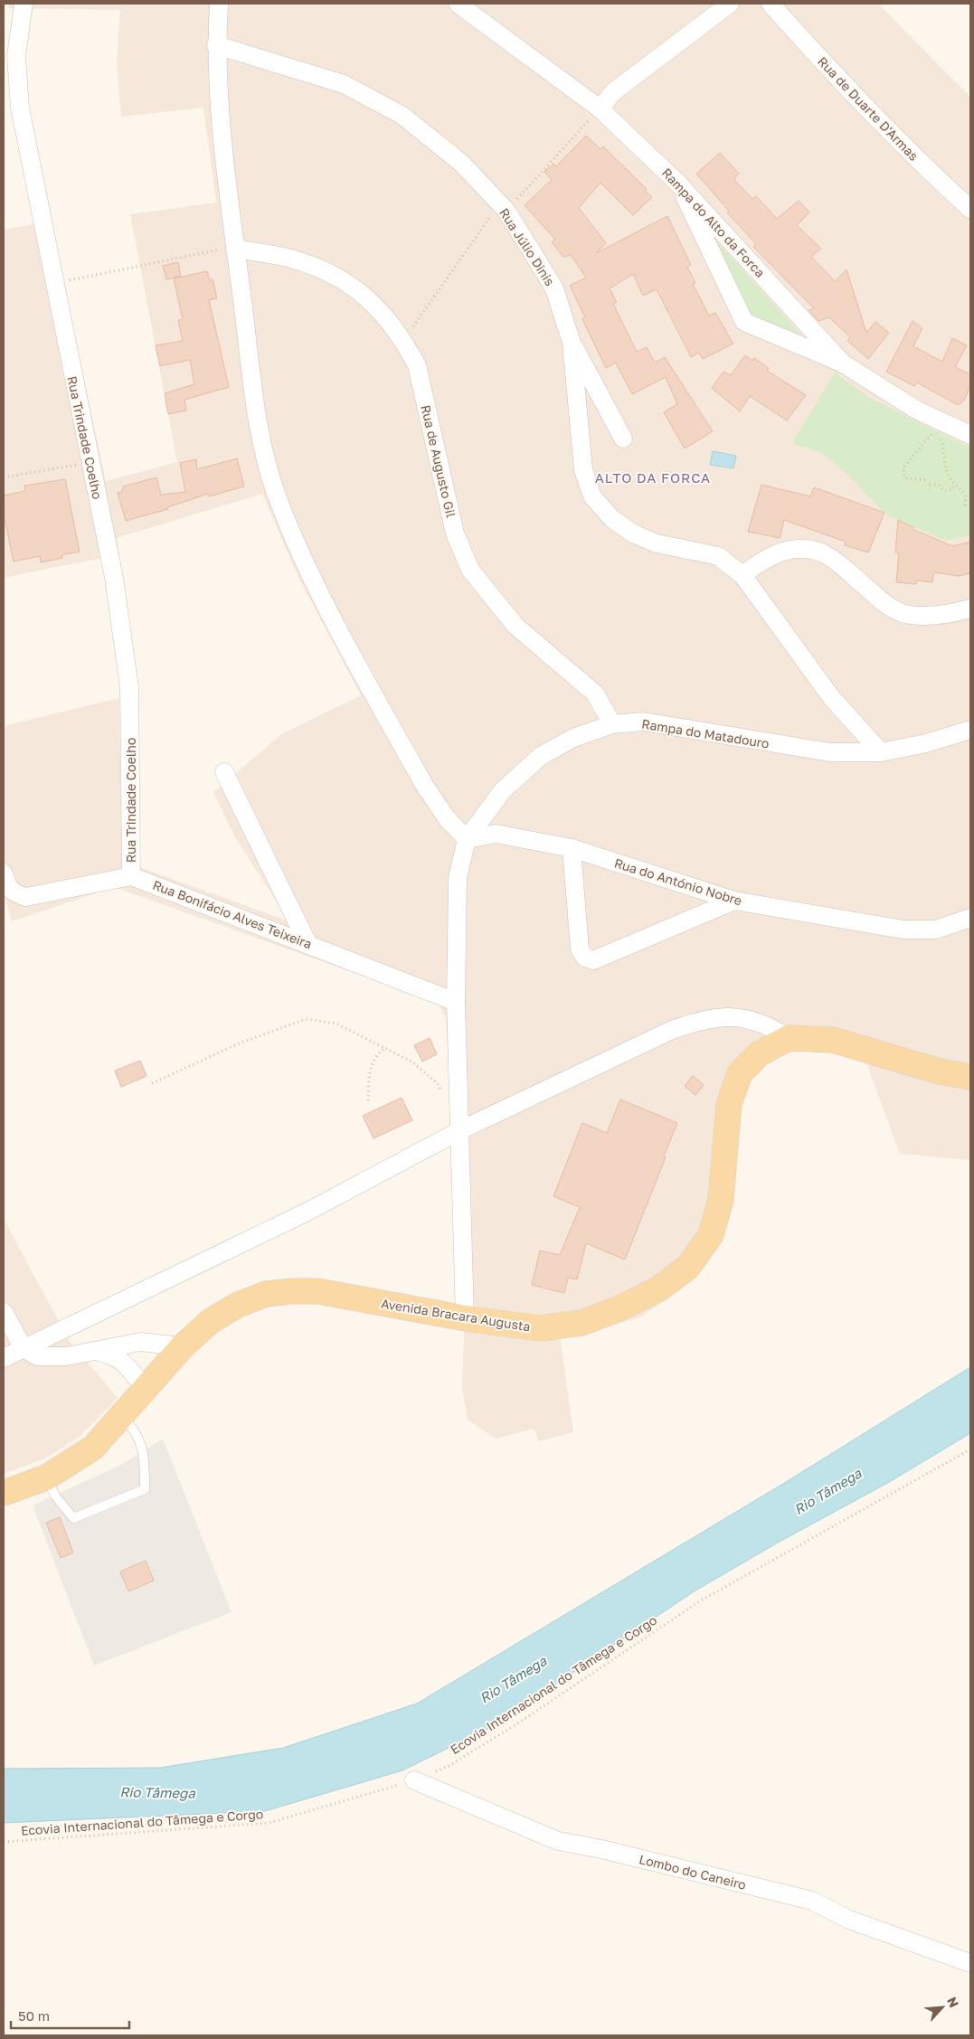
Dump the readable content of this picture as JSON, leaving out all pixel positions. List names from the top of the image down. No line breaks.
{"streets":{"main road":["Avenida Bracara Augusta"],"street":["Rua de Duarte D'Armas","Rampa do Alto da Forca","Rua Júlio Dinis","Rua Trindade Coelho","Rua de Augusto Gil","Rampa do Matadouro","Rua do António Nobre","Rua Bonifácio Alves Teixeira","Lombo do Caneiro"],"path":["Ecovia Internacional do Tâmega e Corgo"]},"crossings":[["Rua Júlio Dinis","Rampa do Matadouro"],["Rua Trindade Coelho","Rua Bonifácio Alves Teixeira"],["Rua de Augusto Gil","Rampa do Matadouro"],["Rampa do Matadouro","Rua do António Nobre"],["Rampa do Matadouro","Rua Bonifácio Alves Teixeira"],["Rampa do Matadouro","Avenida Bracara Augusta"],["Ecovia Internacional do Tâmega e Corgo","Lombo do Caneiro"]],"districts":["ALTO DA FORCA"],"water":["Rio Tâmega"],"scale_bar":"50 m","north":"top right"}
